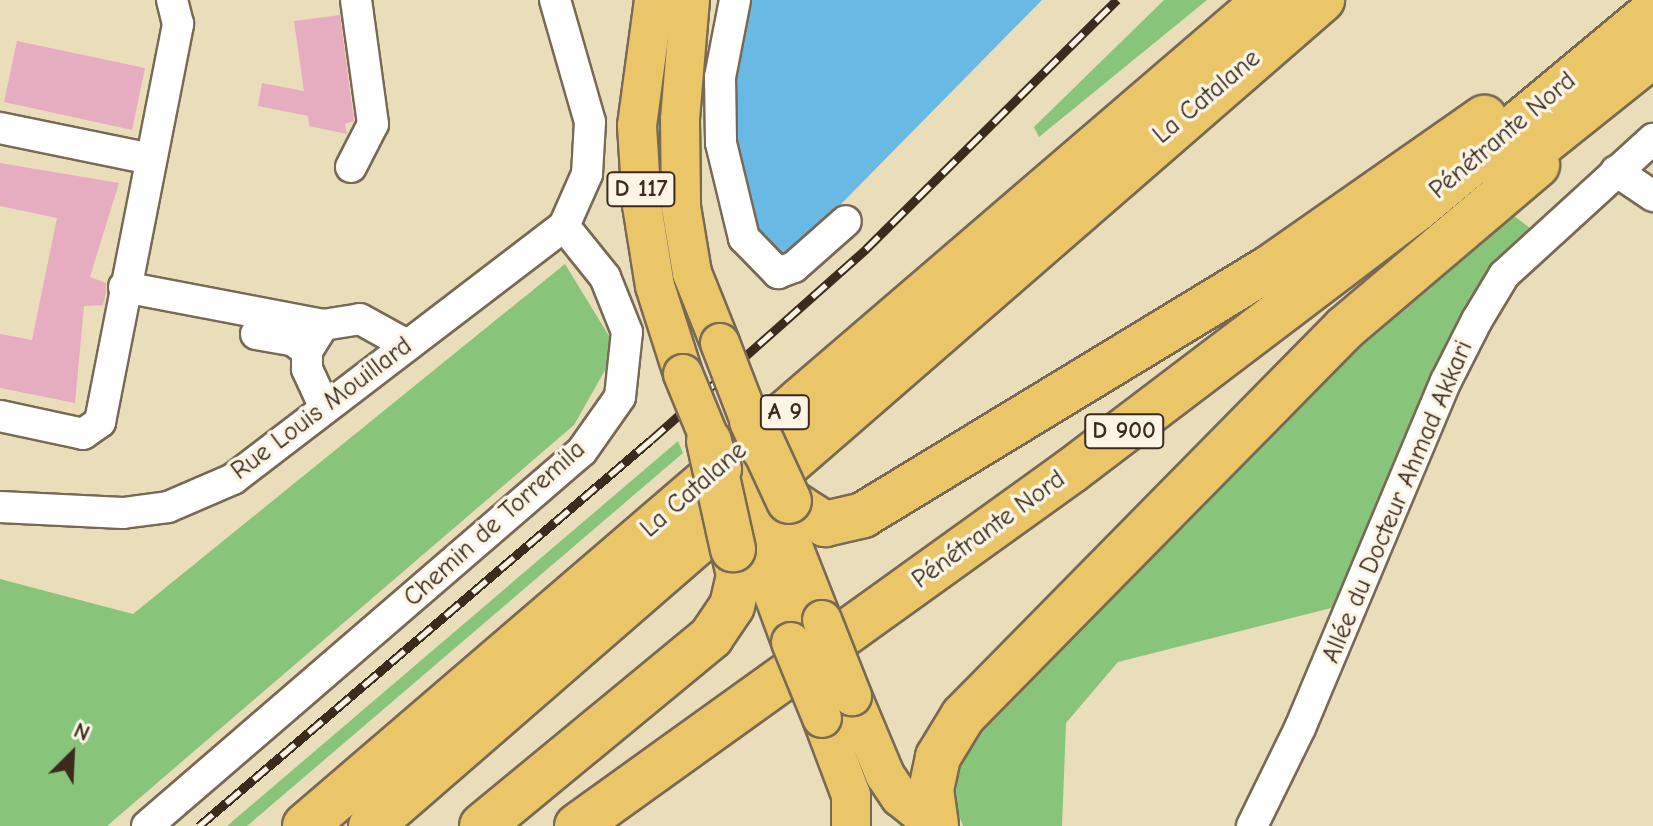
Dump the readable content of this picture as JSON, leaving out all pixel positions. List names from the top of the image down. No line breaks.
{"streets":{"highway":["La Catalane","Pénétrante Nord","A 9","D 900"],"main road":["D 117"],"street":["Rue Louis Mouillard","Allée du Docteur Ahmad Akkari","Chemin de Torremila"]},"crossings":[["Rue Louis Mouillard","Chemin de Torremila"]],"north":"top right"}
